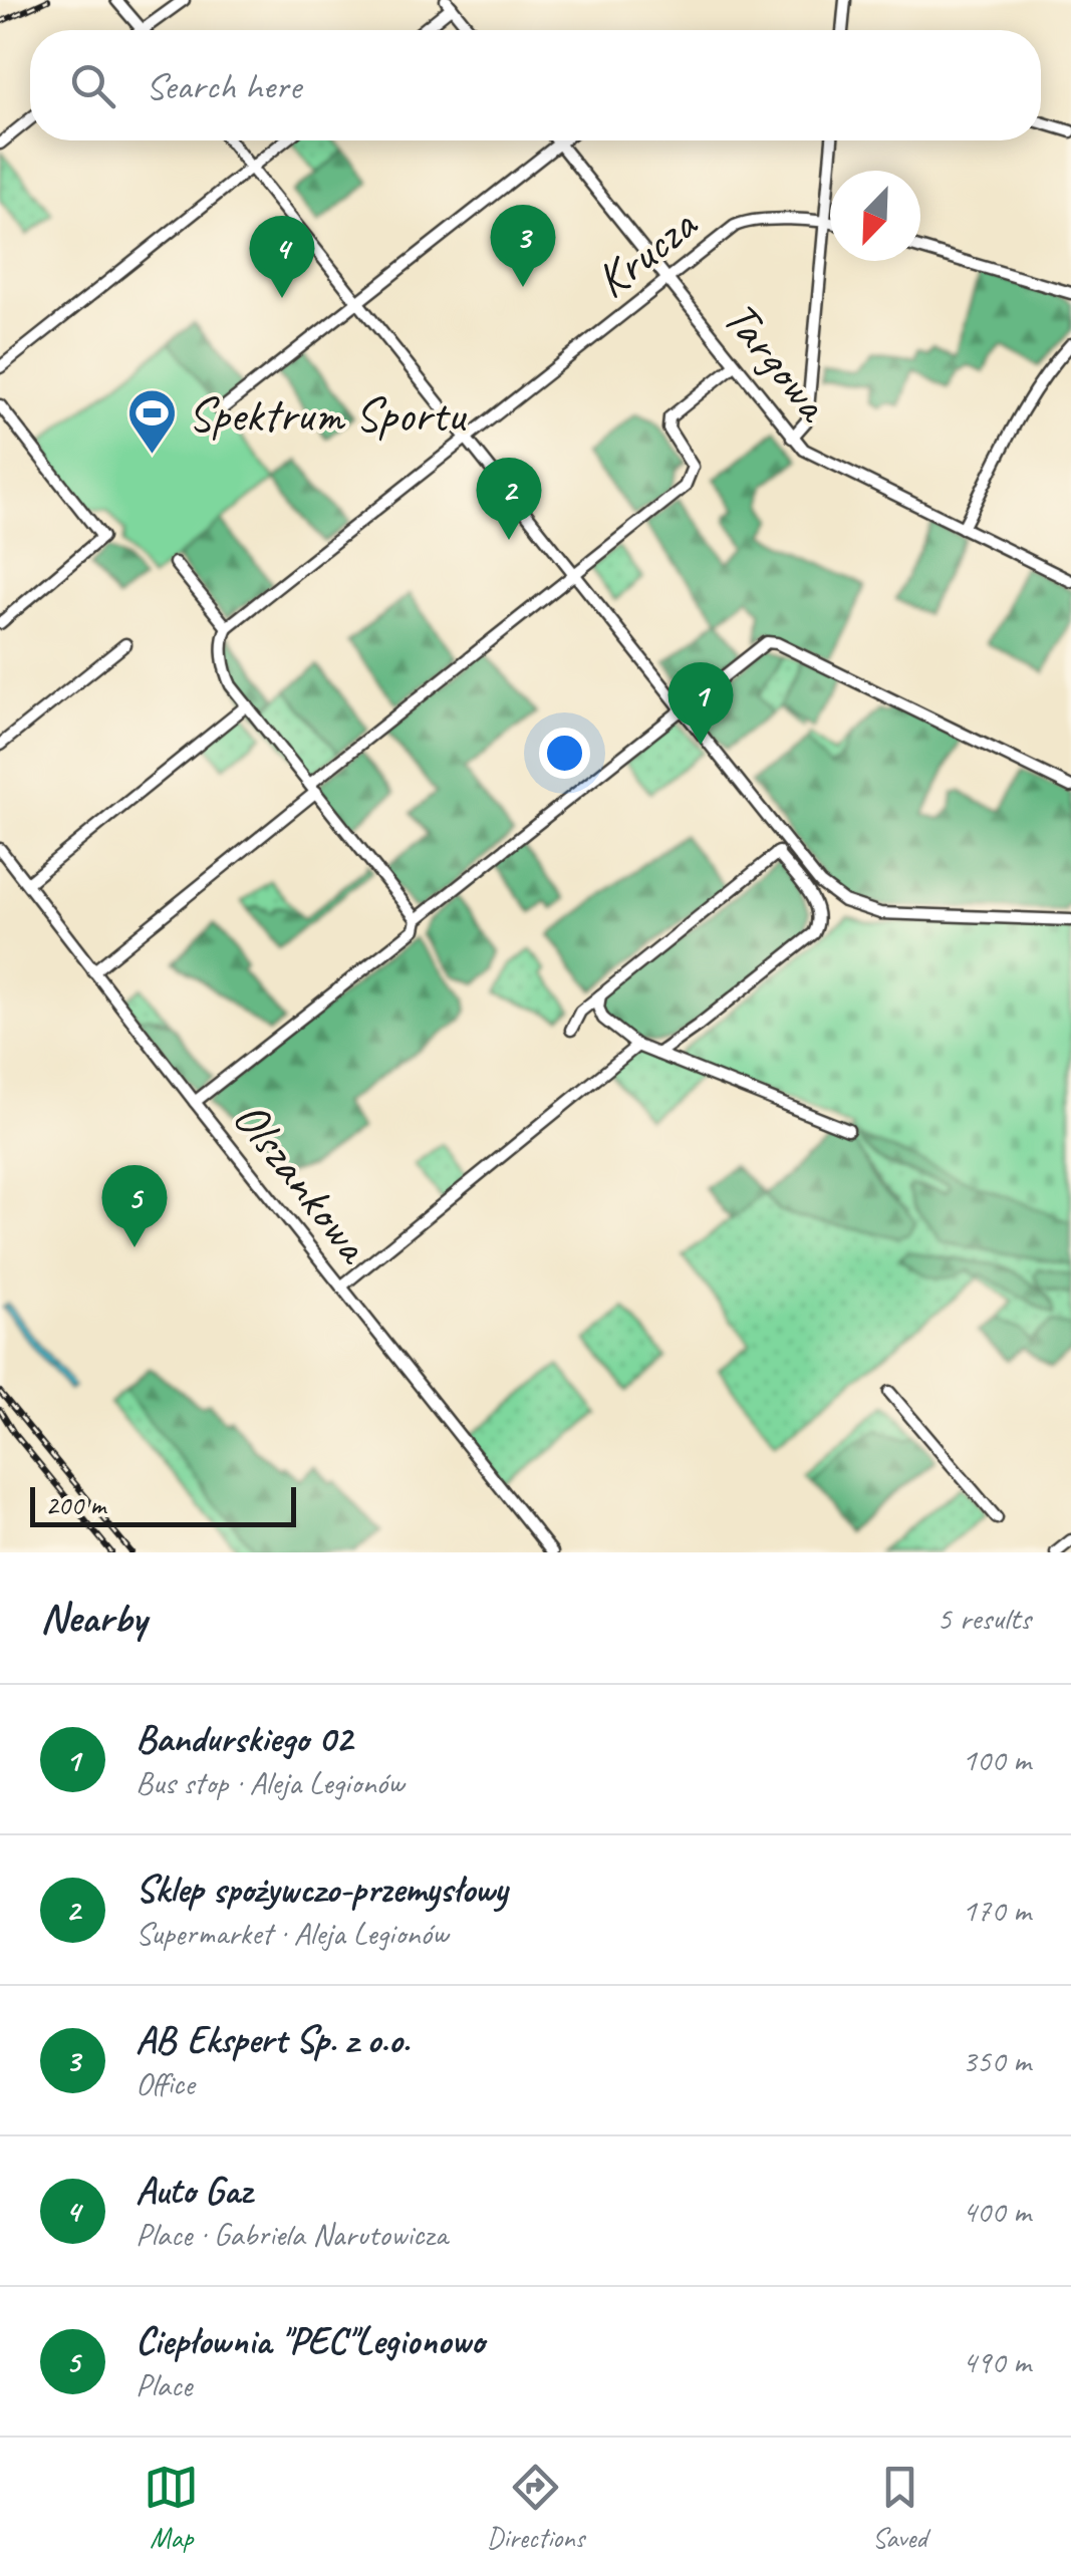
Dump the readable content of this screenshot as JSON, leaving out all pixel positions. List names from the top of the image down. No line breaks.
{"streets":{"street":["Krucza","Targowa","Olszankowa"]},"crossings":[["Krucza","Targowa"]],"places":{"sports":["Spektrum Sportu"]},"scale_bar":"200 m","north":"bottom left","page":{"search":"Search here","pins":["3","4","2","1","5"],"scale":"200 m","heading":["Nearby","5 results"],"list":[{"mark":"1","name":"Bandurskiego 02","note":"Bus stop · Aleja Legionów","value":"100 m"},{"mark":"2","name":"Sklep spożywczo-przemysłowy","note":"Supermarket · Aleja Legionów","value":"170 m"},{"mark":"3","name":"AB Ekspert Sp. z o.o.","note":"Office","value":"350 m"},{"mark":"4","name":"Auto Gaz","note":"Place · Gabriela Narutowicza","value":"400 m"},{"mark":"5","name":"Ciepłownia \"PEC\"Legionowo","note":"Place","value":"490 m"}],"nav":["Map","Directions","Saved"]}}
